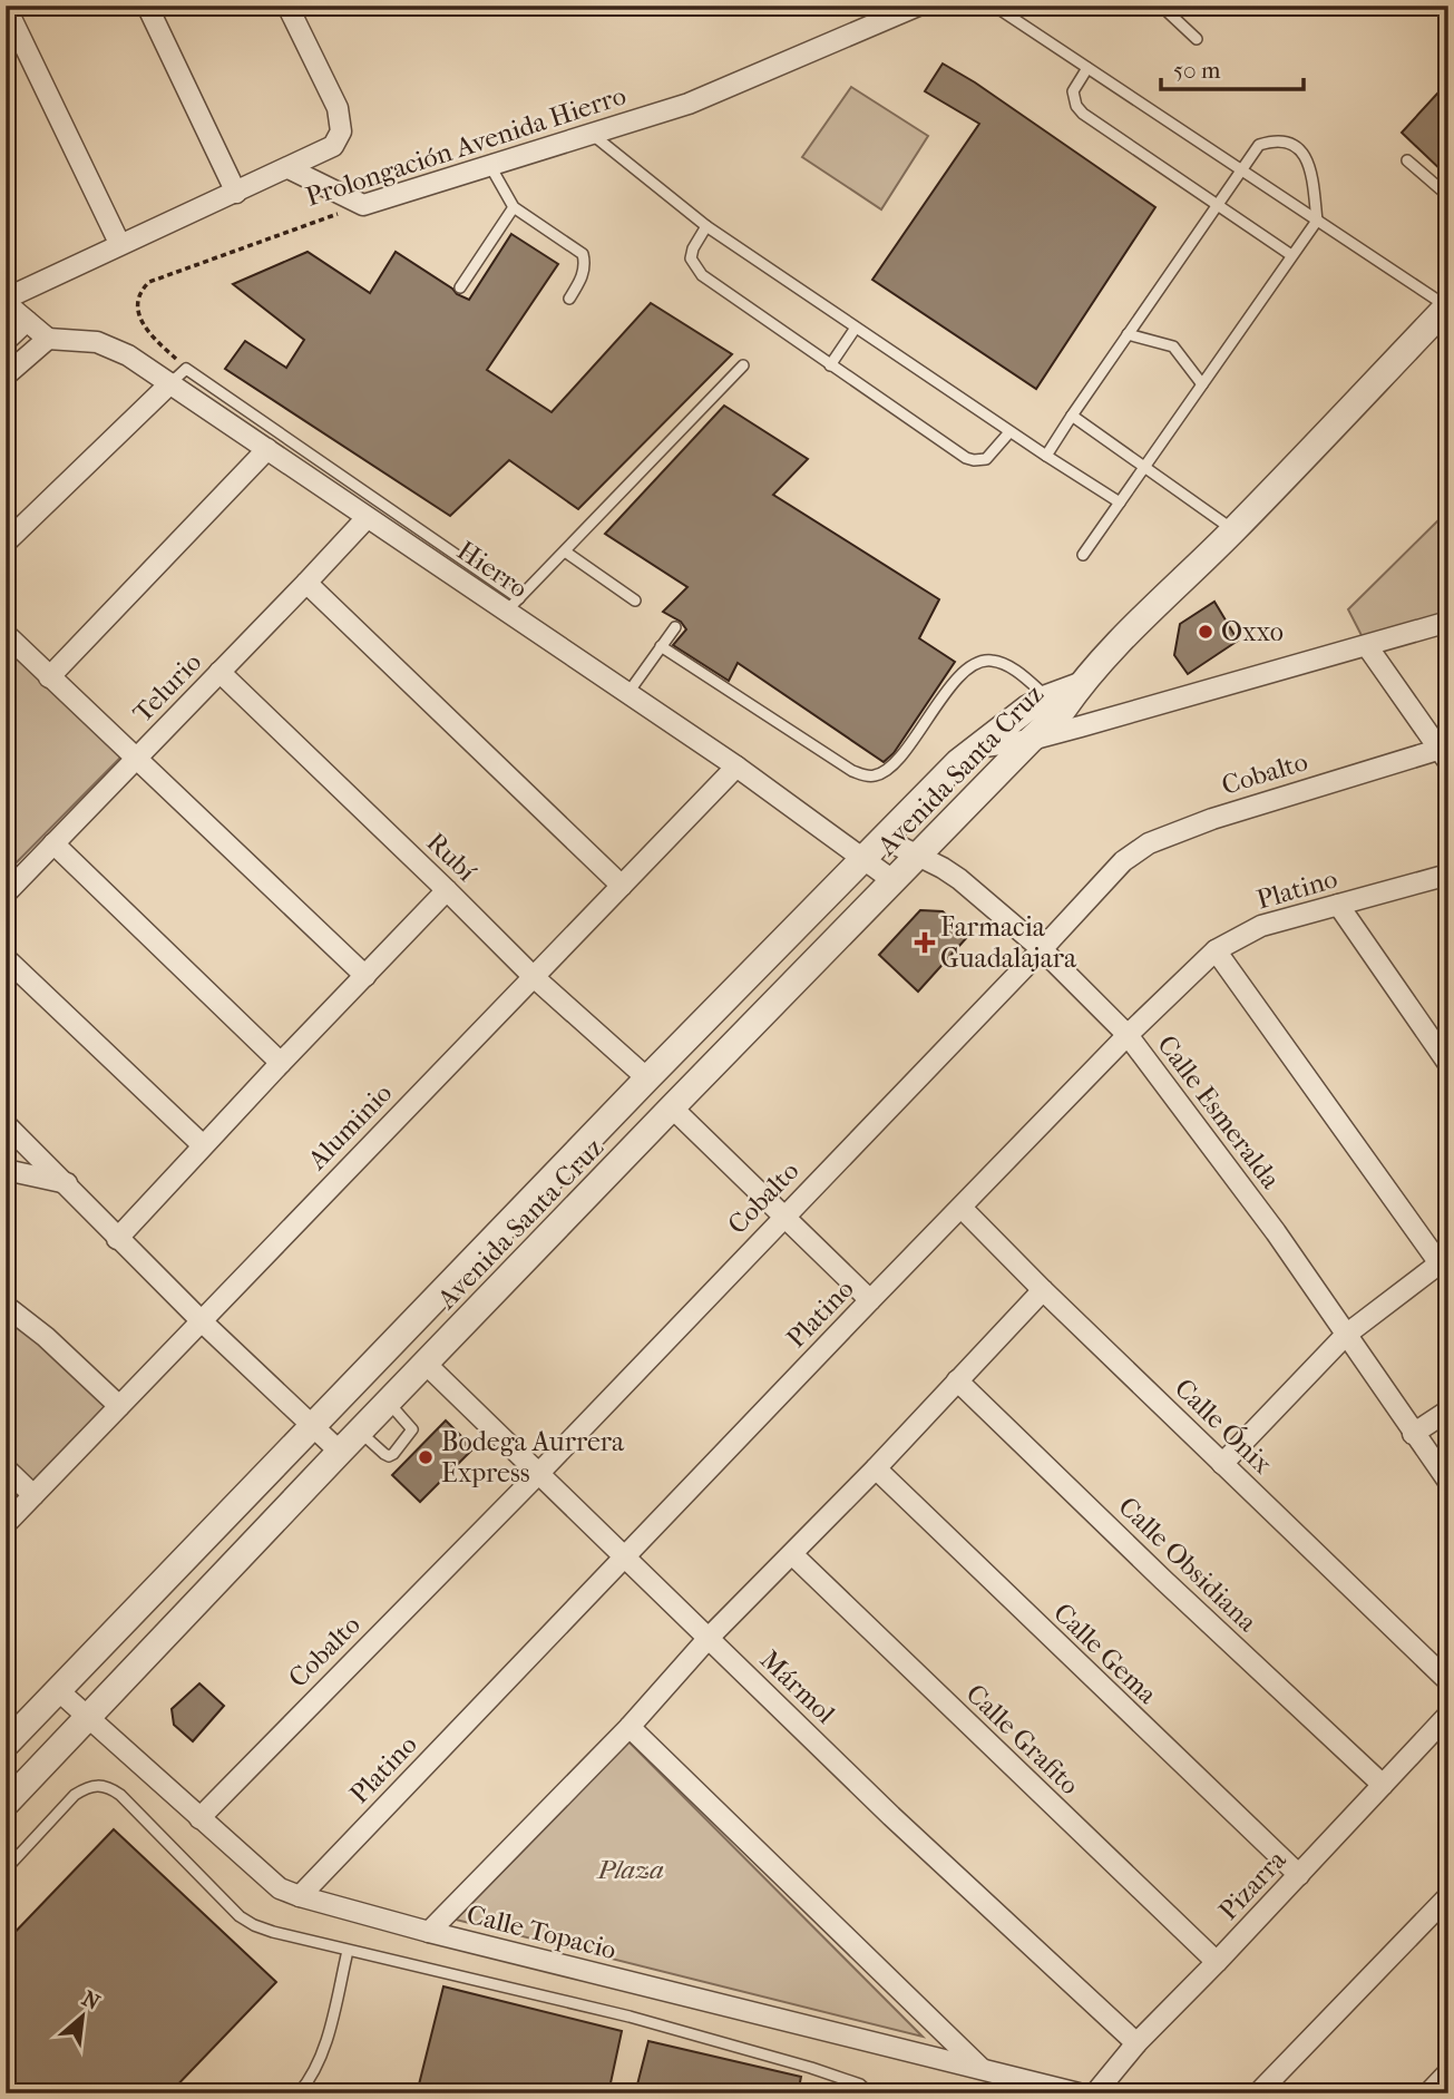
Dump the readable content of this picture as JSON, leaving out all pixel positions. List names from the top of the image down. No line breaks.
{"streets":{"street":["Prolongación Avenida Hierro","Hierro","Telurio","Avenida Santa Cruz","Cobalto","Rubí","Platino","Calle Esmeralda","Aluminio","Calle Ónix","Calle Obsidiana","Calle Gema","Mármol","Calle Grafito","Pizarra","Calle Topacio"]},"crossings":[["Hierro","Telurio"],["Hierro","Avenida Santa Cruz"],["Hierro","Aluminio"],["Telurio","Rubí"],["Avenida Santa Cruz","Rubí"],["Avenida Santa Cruz","Calle Esmeralda"],["Avenida Santa Cruz","Mármol"],["Avenida Santa Cruz","Calle Topacio"],["Cobalto","Calle Esmeralda"],["Cobalto","Mármol"],["Cobalto","Calle Topacio"],["Rubí","Aluminio"],["Platino","Calle Esmeralda"],["Platino","Calle Ónix"],["Platino","Mármol"],["Platino","Calle Topacio"],["Calle Obsidiana","Pizarra"],["Calle Gema","Pizarra"],["Mármol","Pizarra"],["Calle Grafito","Pizarra"]],"parks":["Plaza"],"places":{"other":["Oxxo","Bodega Aurrera Express"],"health":["Farmacia Guadalajara"]},"scale_bar":"50 m","north":"top right"}
